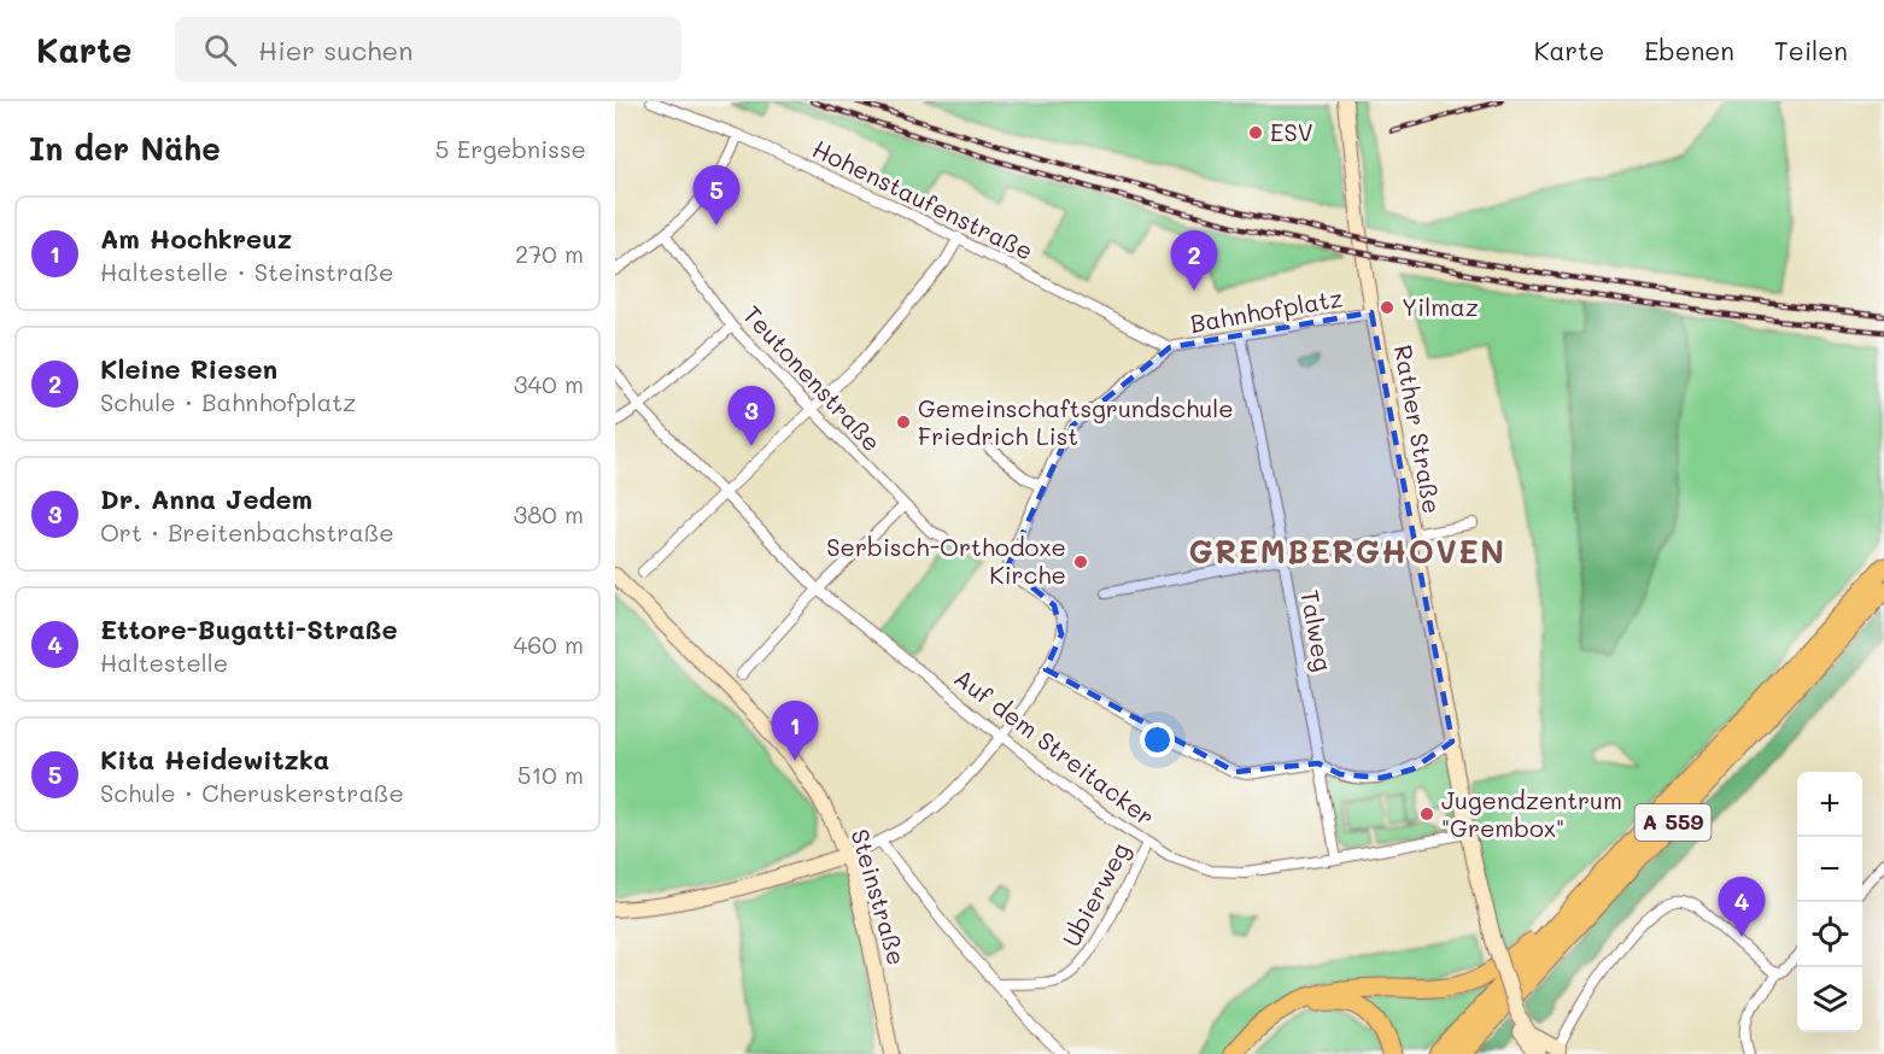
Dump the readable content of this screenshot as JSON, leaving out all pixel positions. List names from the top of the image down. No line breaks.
{"streets":{"highway":["A 559"],"street":["Hohenstaufenstraße","Bahnhofplatz","Teutonenstraße","Rather Straße","Talweg","Auf dem Streitacker","Ubierweg","Steinstraße"]},"crossings":[["Hohenstaufenstraße","Bahnhofplatz"],["Bahnhofplatz","Rather Straße"],["Bahnhofplatz","Talweg"],["Rather Straße","Auf dem Streitacker"],["Talweg","Auf dem Streitacker"],["Auf dem Streitacker","Ubierweg"]],"districts":["GREMBERGHOVEN"],"places":["ESV","Yilmaz","Gemeinschaftsgrundschule Friedrich List","Serbisch-Orthodoxe Kirche","Jugendzentrum \"Grembox\""],"page":{"header":"Karte","search":"Hier suchen","nav":["Karte","Ebenen","Teilen"],"heading":["In der Nähe","5 Ergebnisse"],"pins":["5","2","3","1","4"],"list":[{"mark":"1","name":"Am Hochkreuz","note":"Haltestelle · Steinstraße","value":"270 m"},{"mark":"2","name":"Kleine Riesen","note":"Schule · Bahnhofplatz","value":"340 m"},{"mark":"3","name":"Dr. Anna Jedem","note":"Ort · Breitenbachstraße","value":"380 m"},{"mark":"4","name":"Ettore-Bugatti-Straße","note":"Haltestelle","value":"460 m"},{"mark":"5","name":"Kita Heidewitzka","note":"Schule · Cheruskerstraße","value":"510 m"}],"map_buttons":["+","−"]}}
